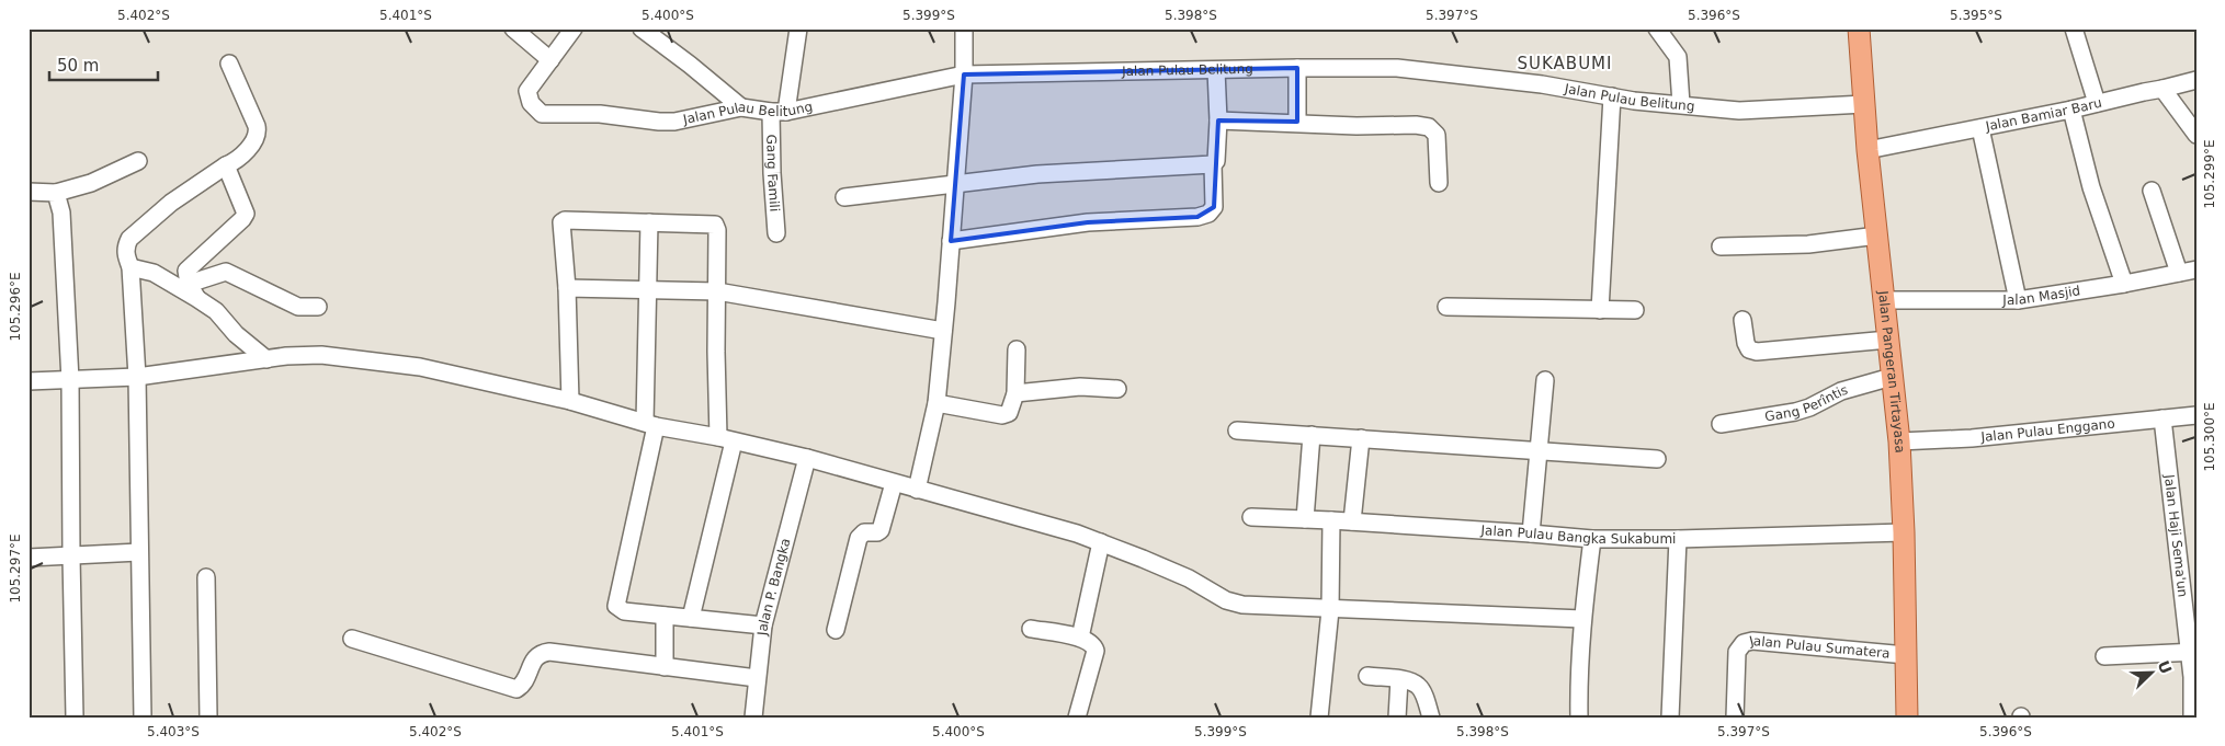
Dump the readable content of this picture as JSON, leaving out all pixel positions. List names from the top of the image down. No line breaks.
{"streets":{"main road":["Jalan Pangeran Tirtayasa"],"street":["Jalan Pulau Belitung","Jalan Bamiar Baru","Gang Famili","Jalan Masjid","Gang Perîntis","Jalan Pulau Enggano","Jalan Pulau Bangka Sukabumi","Jalan Haji Sema'un","Jalan P. Bangka","Jalan Pulau Sumatera"]},"crossings":[["Jalan Pulau Belitung","Gang Famili"],["Jalan Pulau Belitung","Jalan Pangeran Tirtayasa"],["Jalan Bamiar Baru","Jalan Pangeran Tirtayasa"],["Jalan Masjid","Jalan Pangeran Tirtayasa"],["Jalan Pangeran Tirtayasa","Gang Perîntis"],["Jalan Pangeran Tirtayasa","Jalan Pulau Enggano"],["Jalan Pangeran Tirtayasa","Jalan Pulau Bangka Sukabumi"],["Jalan Pangeran Tirtayasa","Jalan Pulau Sumatera"],["Jalan Pulau Enggano","Jalan Haji Sema'un"]],"districts":["SUKABUMI"],"scale_bar":"50 m","north":"top right","coordinates":["5.402°S","5.401°S","5.400°S","5.399°S","5.398°S","5.397°S","5.396°S","5.395°S","105.299°E","105.296°E","105.300°E","105.297°E","5.403°S"]}
